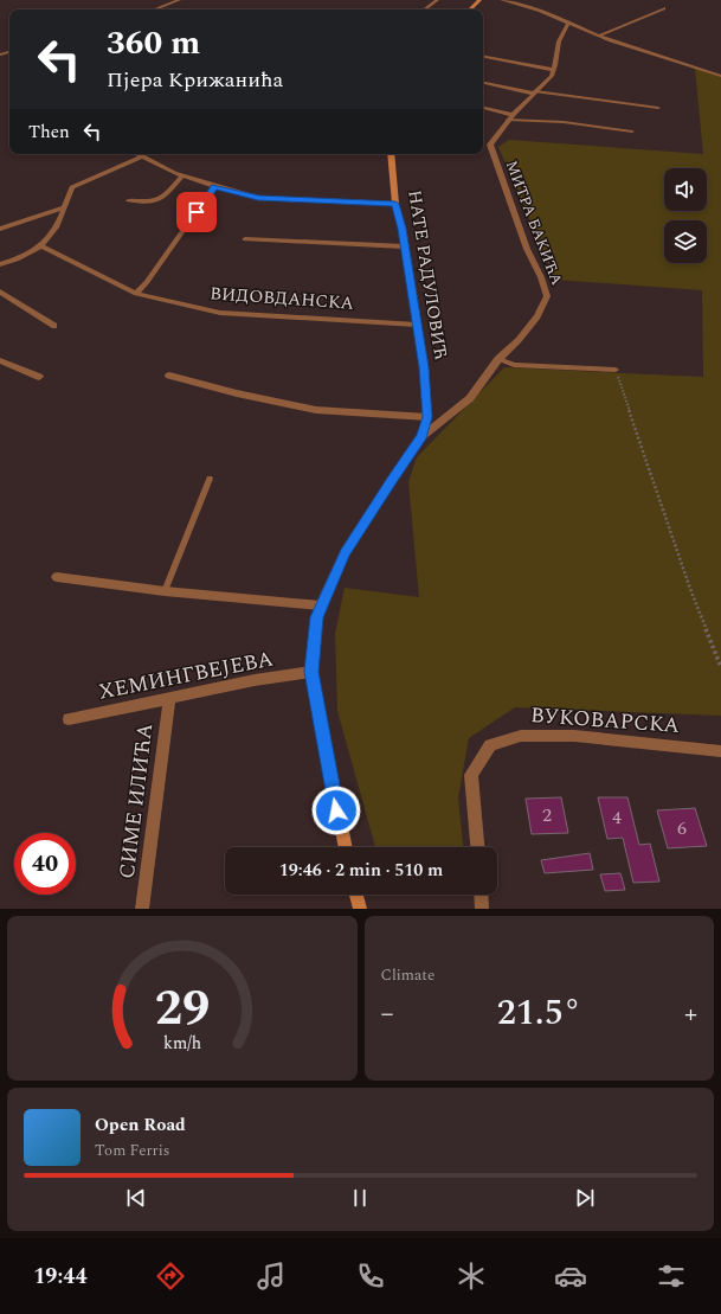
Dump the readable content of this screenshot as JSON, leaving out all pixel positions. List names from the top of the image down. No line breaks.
{"streets":{"street":["МИТРА БАКИЋА","НАТЕ РАДУЛОВИЋ","ВИДОВДАНСКА","ХЕМИНГВЕЈЕВА","ВУКОВАРСКА","СИМЕ ИЛИЋА"]},"crossings":[["МИТРА БАКИЋА","НАТЕ РАДУЛОВИЋ"],["НАТЕ РАДУЛОВИЋ","ВИДОВДАНСКА"],["НАТЕ РАДУЛОВИЋ","ХЕМИНГВЕЈЕВА"],["ХЕМИНГВЕЈЕВА","СИМЕ ИЛИЋА"]],"house_numbers":["2","4","6"],"page":{"turn":["360 m","Пјера Крижанића"],"then":"Then","limit":"40","trip":"19:46 · 2 min · 510 m","tile":"Climate","heat":["−","21.5°","+"],"song":["Open Road","Tom Ferris"],"tabs":"19:44","gauge":["29","km/h"]}}
